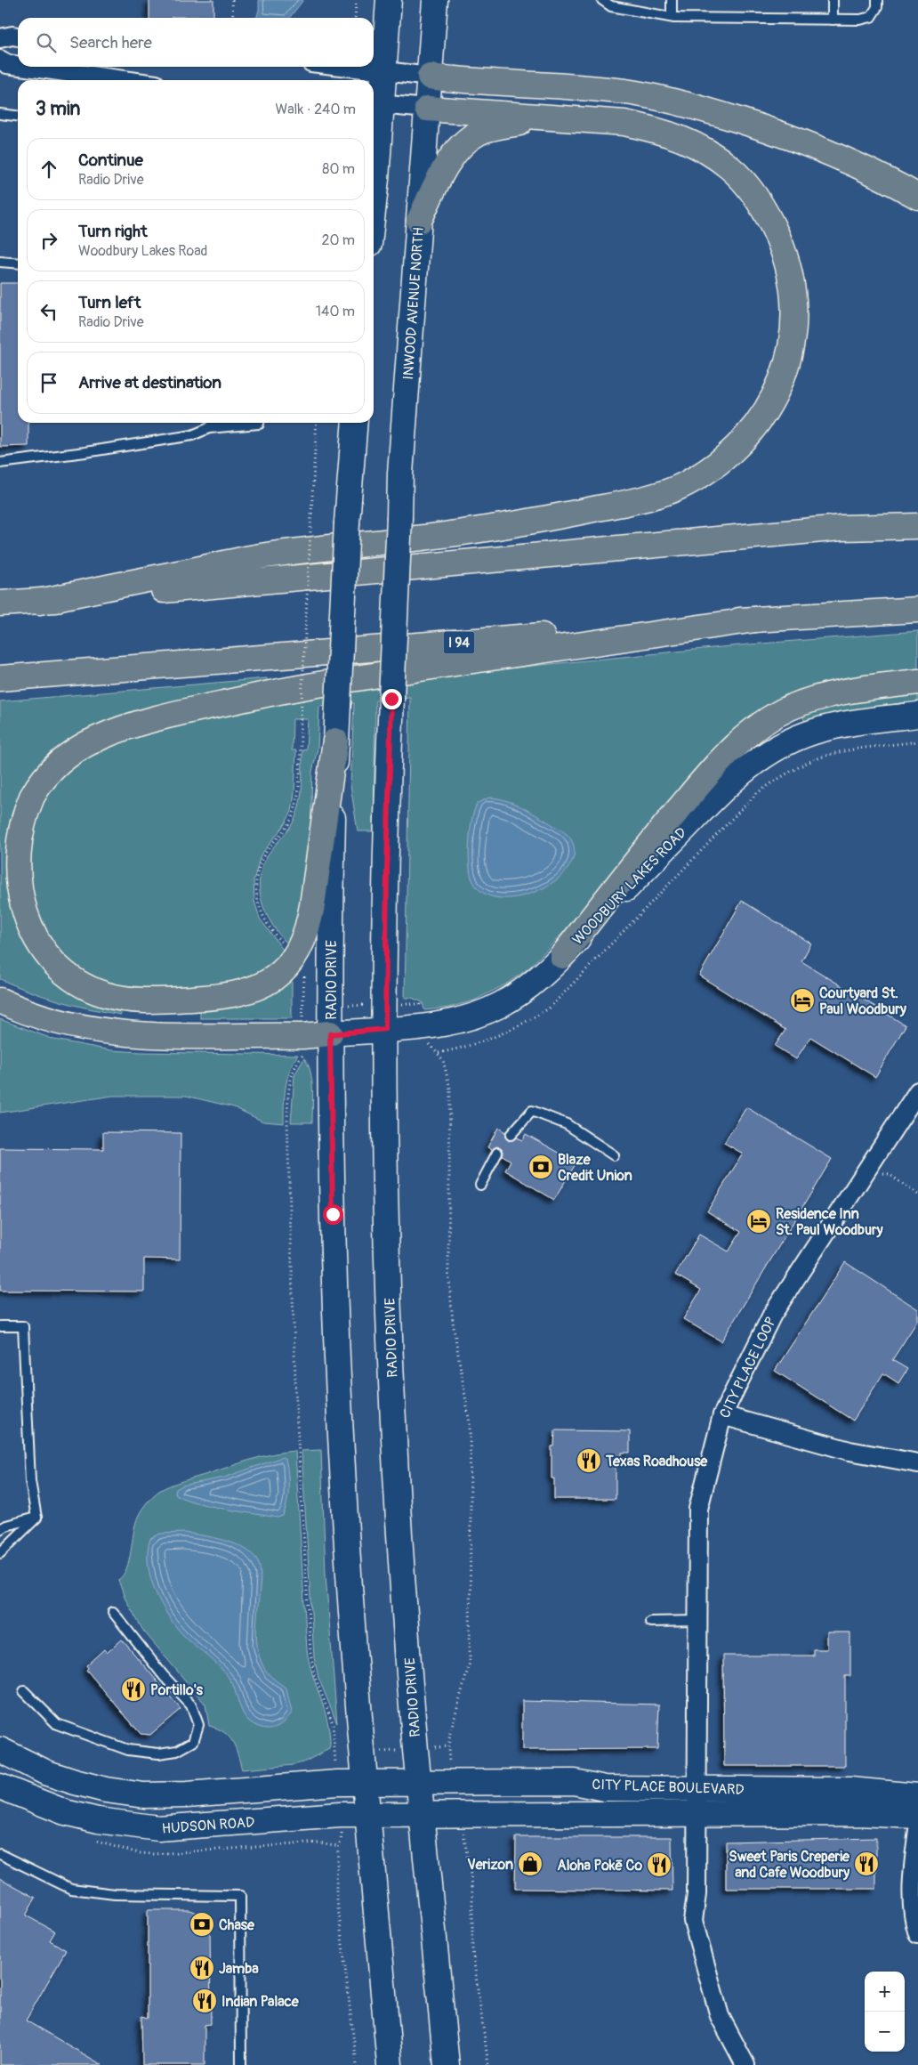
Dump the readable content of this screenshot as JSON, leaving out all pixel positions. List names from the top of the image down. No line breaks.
{"streets":{"highway":["I 94"],"main road":["INWOOD AVENUE NORTH","WOODBURY LAKES ROAD","RADIO DRIVE","CITY PLACE BOULEVARD","HUDSON ROAD"],"street":["CITY PLACE LOOP"]},"crossings":[["INWOOD AVENUE NORTH","RADIO DRIVE"],["WOODBURY LAKES ROAD","RADIO DRIVE"],["RADIO DRIVE","CITY PLACE BOULEVARD"],["RADIO DRIVE","HUDSON ROAD"],["CITY PLACE LOOP","CITY PLACE BOULEVARD"],["CITY PLACE BOULEVARD","HUDSON ROAD"]],"places":{"hotel":["Courtyard St. Paul Woodbury","Residence Inn St. Paul Woodbury"],"bank":["Blaze Credit Union","Chase"],"restaurant":["Texas Roadhouse","Portillo's","Sweet Paris Creperie and Cafe Woodbury","Aloha Pokē Co","Jamba","Indian Palace"],"shop":["Verizon"]},"page":{"search":"Search here","heading":["3 min","Walk · 240 m"],"list":[["Continue","Radio Drive","80 m"],["Turn right","Woodbury Lakes Road","20 m"],["Turn left","Radio Drive","140 m"],"Arrive at destination"],"map_buttons":["+","−"]}}
